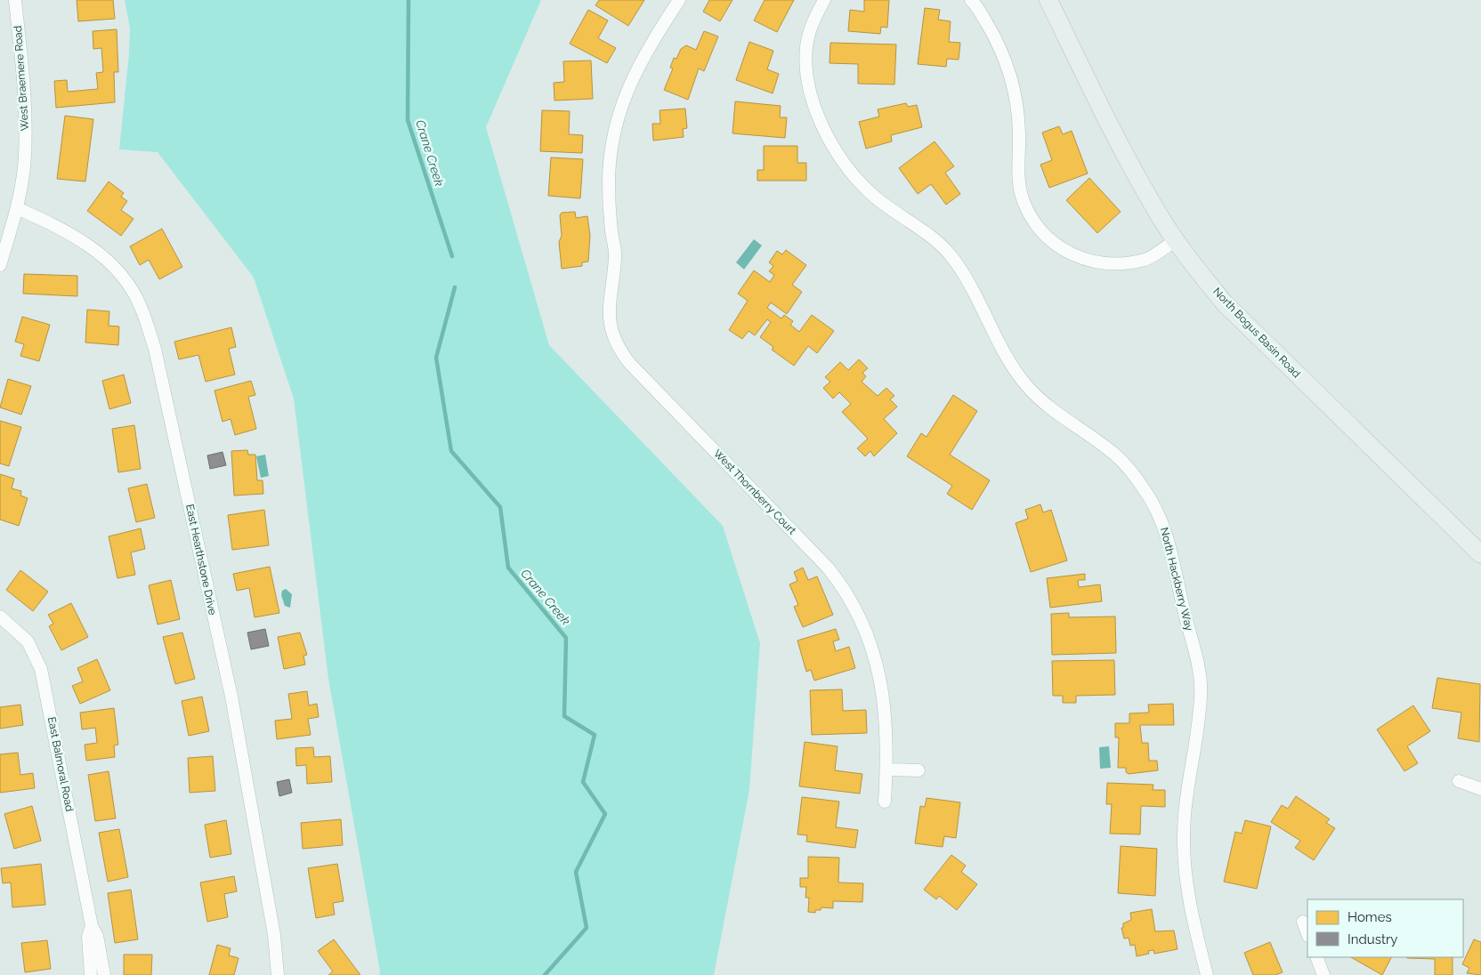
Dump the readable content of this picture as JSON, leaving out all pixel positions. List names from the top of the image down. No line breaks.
{"streets":{"street":["West Braemere Road","North Bogus Basin Road","West Thornberry Court","East Hearthstone Drive","North Hackberry Way","East Balmoral Road"]},"crossings":[["West Braemere Road","East Hearthstone Drive"]],"water":["Crane Creek"],"legend":["Homes","Industry"]}
